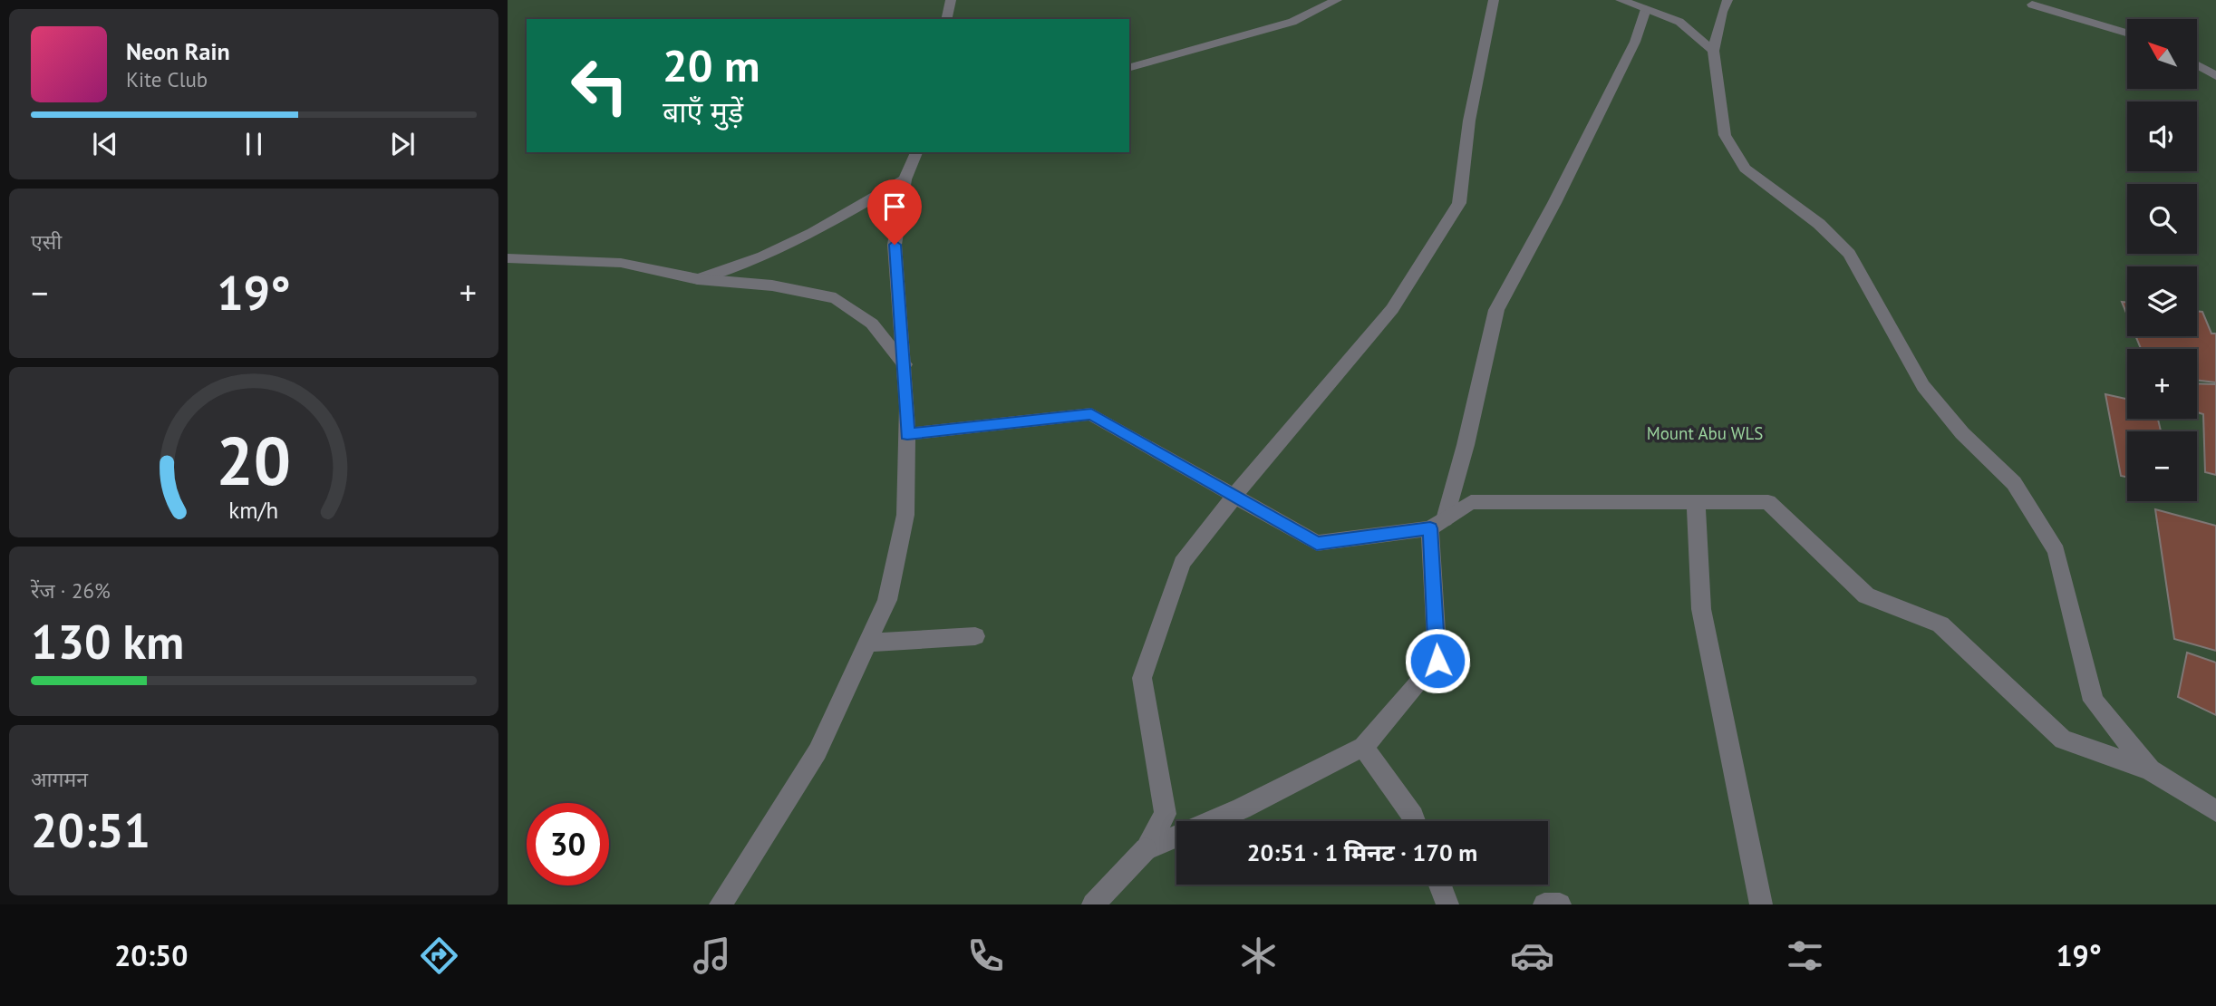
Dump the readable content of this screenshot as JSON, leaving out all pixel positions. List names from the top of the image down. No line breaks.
{"parks":["Mount Abu WLS"],"north":"top left","page":{"map_buttons":["+","−"],"turn":["20 m","बाएँ मुड़ें"],"song":["Neon Rain","Kite Club"],"tile":["एसी",["रेंज · 26%","130 km"],["आगमन","20:51"]],"heat":["−","19°","+"],"limit":"30","trip":"20:51 · 1 मिनट · 170 m","tabs":["20:50","19°"],"gauge":["20","km/h"]}}
